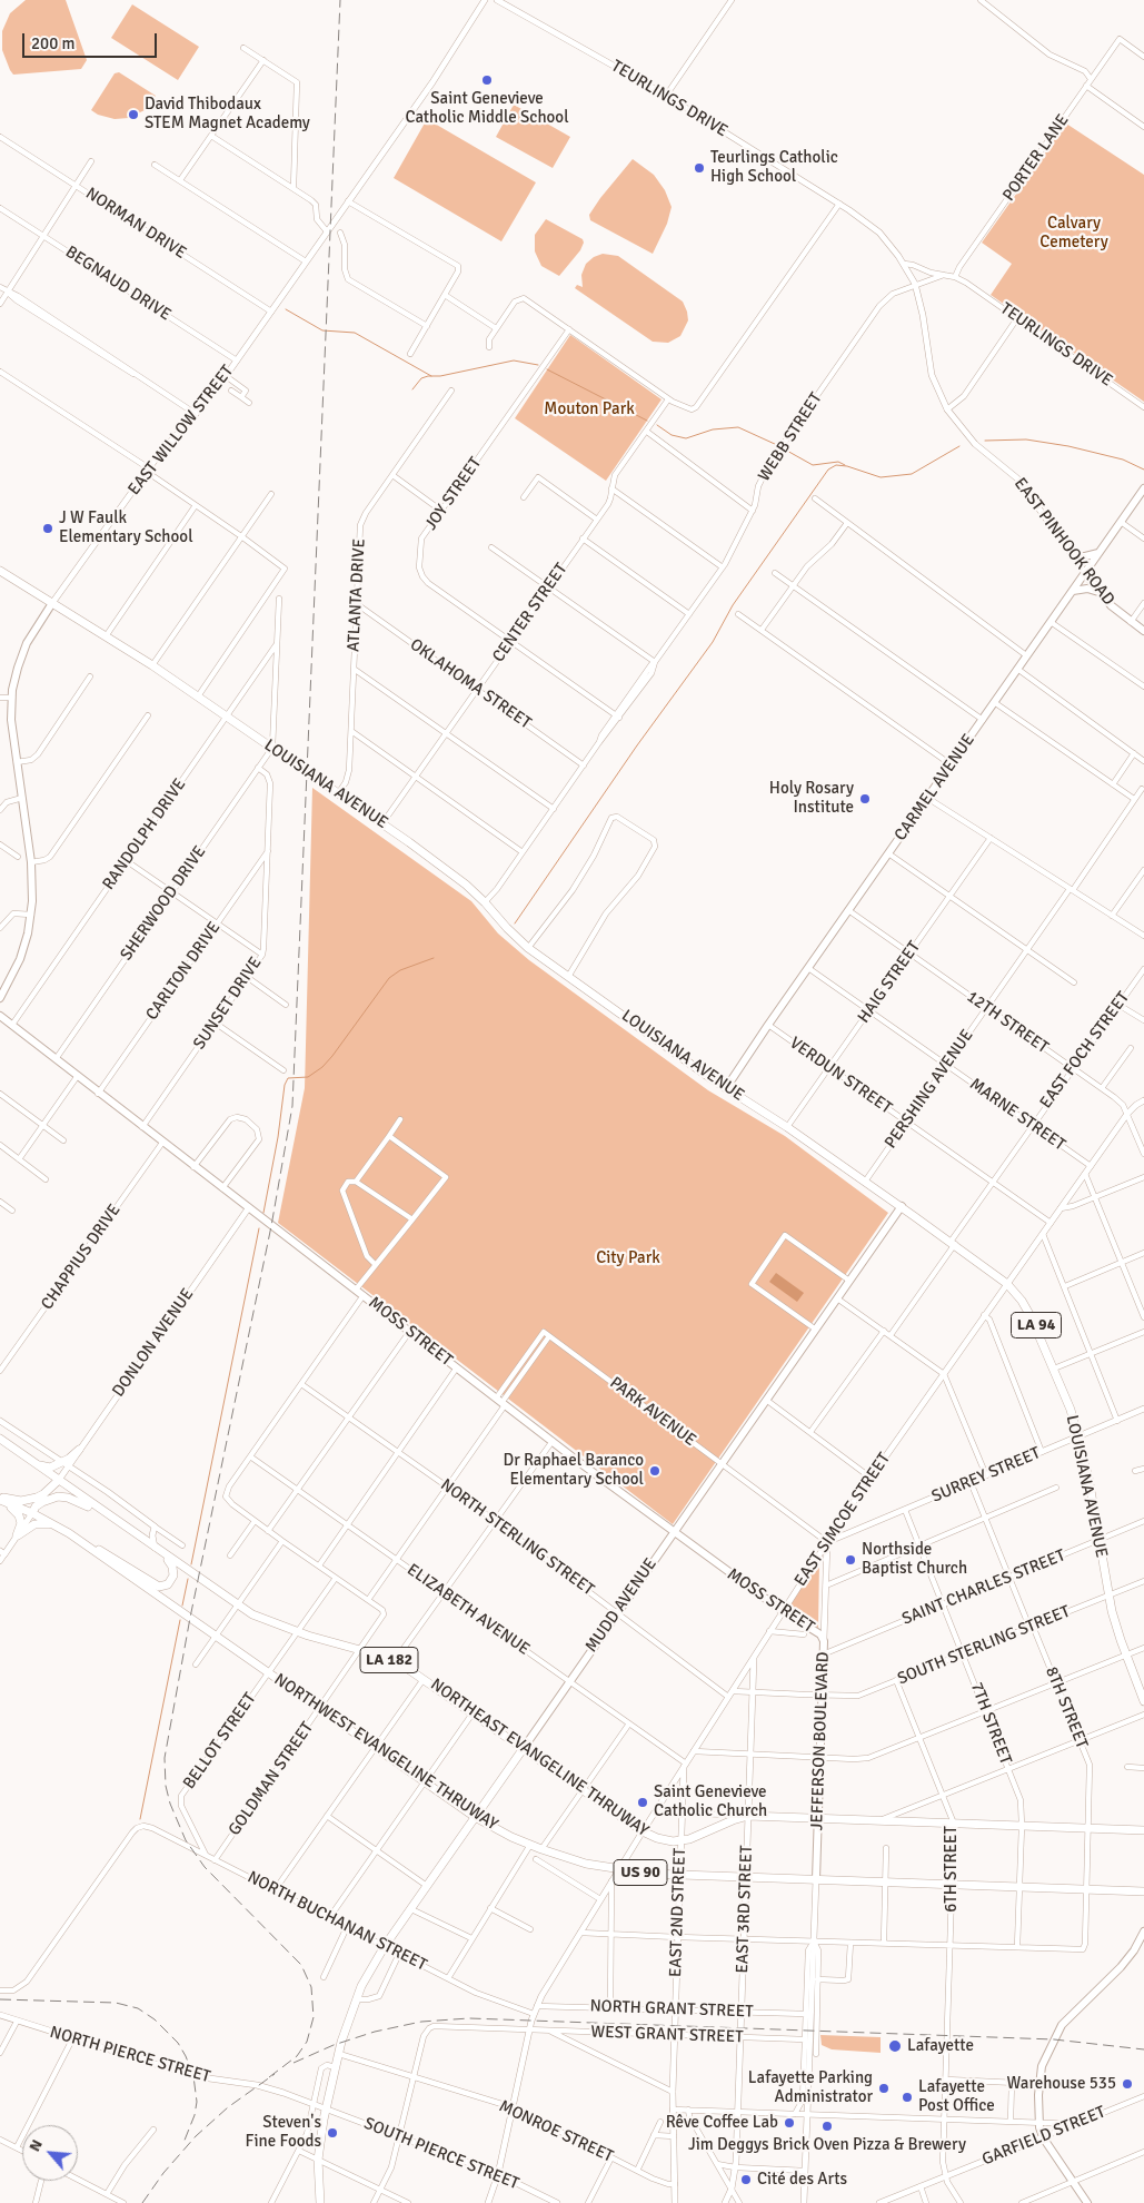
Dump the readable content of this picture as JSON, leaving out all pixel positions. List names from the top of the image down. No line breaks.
{"streets":{"main road":["EAST WILLOW STREET","EAST PINHOOK ROAD","LOUISIANA AVENUE","CARMEL AVENUE","LA 94","MOSS STREET","MUDD AVENUE","LA 182","JEFFERSON BOULEVARD","NORTHWEST EVANGELINE THRUWAY","NORTHEAST EVANGELINE THRUWAY","US 90"],"street":["TEURLINGS DRIVE","PORTER LANE","NORMAN DRIVE","BEGNAUD DRIVE","WEBB STREET","JOY STREET","ATLANTA DRIVE","CENTER STREET","OKLAHOMA STREET","RANDOLPH DRIVE","SHERWOOD DRIVE","CARLTON DRIVE","HAIG STREET","SUNSET DRIVE","12TH STREET","EAST FOCH STREET","VERDUN STREET","PERSHING AVENUE","MARNE STREET","CHAPPIUS DRIVE","DONLON AVENUE","PARK AVENUE","SURREY STREET","EAST SIMCOE STREET","NORTH STERLING STREET","SAINT CHARLES STREET","ELIZABETH AVENUE","SOUTH STERLING STREET","8TH STREET","7TH STREET","BELLOT STREET","GOLDMAN STREET","6TH STREET","EAST 3RD STREET","EAST 2ND STREET","NORTH BUCHANAN STREET","NORTH GRANT STREET","WEST GRANT STREET","NORTH PIERCE STREET","MONROE STREET","GARFIELD STREET","SOUTH PIERCE STREET"]},"crossings":[["TEURLINGS DRIVE","PORTER LANE"],["TEURLINGS DRIVE","WEBB STREET"],["TEURLINGS DRIVE","EAST PINHOOK ROAD"],["NORMAN DRIVE","EAST WILLOW STREET"],["BEGNAUD DRIVE","EAST WILLOW STREET"],["EAST WILLOW STREET","LOUISIANA AVENUE"],["WEBB STREET","JOY STREET"],["WEBB STREET","EAST PINHOOK ROAD"],["WEBB STREET","OKLAHOMA STREET"],["WEBB STREET","LOUISIANA AVENUE"],["JOY STREET","CENTER STREET"],["EAST PINHOOK ROAD","CARMEL AVENUE"],["ATLANTA DRIVE","OKLAHOMA STREET"],["ATLANTA DRIVE","LOUISIANA AVENUE"],["CENTER STREET","OKLAHOMA STREET"],["CENTER STREET","LOUISIANA AVENUE"],["LOUISIANA AVENUE","CARMEL AVENUE"],["LOUISIANA AVENUE","RANDOLPH DRIVE"],["LOUISIANA AVENUE","SHERWOOD DRIVE"],["LOUISIANA AVENUE","HAIG STREET"],["LOUISIANA AVENUE","EAST FOCH STREET"],["LOUISIANA AVENUE","PERSHING AVENUE"],["LOUISIANA AVENUE","SURREY STREET"],["LOUISIANA AVENUE","EAST SIMCOE STREET"],["LOUISIANA AVENUE","SAINT CHARLES STREET"],["LOUISIANA AVENUE","MUDD AVENUE"],["LOUISIANA AVENUE","SOUTH STERLING STREET"],["CARMEL AVENUE","12TH STREET"],["CARMEL AVENUE","VERDUN STREET"],["CARMEL AVENUE","MARNE STREET"],["RANDOLPH DRIVE","MOSS STREET"],["SHERWOOD DRIVE","SUNSET DRIVE"],["SHERWOOD DRIVE","MOSS STREET"],["CARLTON DRIVE","SUNSET DRIVE"],["CARLTON DRIVE","MOSS STREET"],["HAIG STREET","12TH STREET"],["HAIG STREET","VERDUN STREET"],["HAIG STREET","MARNE STREET"],["SUNSET DRIVE","MOSS STREET"],["12TH STREET","EAST FOCH STREET"],["12TH STREET","PERSHING AVENUE"],["12TH STREET","EAST SIMCOE STREET"],["EAST FOCH STREET","VERDUN STREET"],["EAST FOCH STREET","MARNE STREET"],["VERDUN STREET","PERSHING AVENUE"],["VERDUN STREET","EAST SIMCOE STREET"],["PERSHING AVENUE","MARNE STREET"],["MARNE STREET","EAST SIMCOE STREET"],["CHAPPIUS DRIVE","MOSS STREET"],["MOSS STREET","DONLON AVENUE"],["MOSS STREET","PARK AVENUE"],["MOSS STREET","EAST SIMCOE STREET"],["MOSS STREET","MUDD AVENUE"],["MOSS STREET","JEFFERSON BOULEVARD"],["PARK AVENUE","SURREY STREET"],["PARK AVENUE","EAST SIMCOE STREET"],["PARK AVENUE","MUDD AVENUE"],["PARK AVENUE","JEFFERSON BOULEVARD"],["SURREY STREET","EAST SIMCOE STREET"],["SURREY STREET","8TH STREET"],["SURREY STREET","7TH STREET"],["SURREY STREET","JEFFERSON BOULEVARD"],["EAST SIMCOE STREET","NORTH STERLING STREET"],["EAST SIMCOE STREET","ELIZABETH AVENUE"],["EAST SIMCOE STREET","JEFFERSON BOULEVARD"],["EAST SIMCOE STREET","NORTHWEST EVANGELINE THRUWAY"],["EAST SIMCOE STREET","NORTHEAST EVANGELINE THRUWAY"],["EAST SIMCOE STREET","EAST 3RD STREET"],["EAST SIMCOE STREET","EAST 2ND STREET"],["EAST SIMCOE STREET","NORTH BUCHANAN STREET"],["EAST SIMCOE STREET","NORTH GRANT STREET"],["EAST SIMCOE STREET","WEST GRANT STREET"],["EAST SIMCOE STREET","MONROE STREET"],["EAST SIMCOE STREET","SOUTH PIERCE STREET"],["NORTH STERLING STREET","MUDD AVENUE"],["SAINT CHARLES STREET","8TH STREET"],["SAINT CHARLES STREET","7TH STREET"],["SAINT CHARLES STREET","JEFFERSON BOULEVARD"],["MUDD AVENUE","ELIZABETH AVENUE"],["MUDD AVENUE","NORTHWEST EVANGELINE THRUWAY"],["MUDD AVENUE","NORTHEAST EVANGELINE THRUWAY"],["MUDD AVENUE","NORTH BUCHANAN STREET"],["MUDD AVENUE","NORTH PIERCE STREET"],["MUDD AVENUE","MONROE STREET"],["MUDD AVENUE","SOUTH PIERCE STREET"],["ELIZABETH AVENUE","EAST 2ND STREET"],["SOUTH STERLING STREET","8TH STREET"],["SOUTH STERLING STREET","7TH STREET"],["SOUTH STERLING STREET","JEFFERSON BOULEVARD"],["SOUTH STERLING STREET","6TH STREET"],["8TH STREET","7TH STREET"],["8TH STREET","US 90"],["7TH STREET","US 90"],["BELLOT STREET","NORTHWEST EVANGELINE THRUWAY"],["BELLOT STREET","NORTHEAST EVANGELINE THRUWAY"],["BELLOT STREET","NORTH BUCHANAN STREET"],["JEFFERSON BOULEVARD","NORTHWEST EVANGELINE THRUWAY"],["JEFFERSON BOULEVARD","NORTHEAST EVANGELINE THRUWAY"],["JEFFERSON BOULEVARD","US 90"],["JEFFERSON BOULEVARD","NORTH GRANT STREET"],["JEFFERSON BOULEVARD","WEST GRANT STREET"],["NORTHWEST EVANGELINE THRUWAY","GOLDMAN STREET"],["NORTHWEST EVANGELINE THRUWAY","US 90"],["NORTHWEST EVANGELINE THRUWAY","EAST 3RD STREET"],["NORTHWEST EVANGELINE THRUWAY","EAST 2ND STREET"],["NORTHEAST EVANGELINE THRUWAY","GOLDMAN STREET"],["NORTHEAST EVANGELINE THRUWAY","US 90"],["NORTHEAST EVANGELINE THRUWAY","EAST 3RD STREET"],["NORTHEAST EVANGELINE THRUWAY","EAST 2ND STREET"],["GOLDMAN STREET","NORTH BUCHANAN STREET"],["6TH STREET","US 90"],["6TH STREET","GARFIELD STREET"],["EAST 3RD STREET","NORTH GRANT STREET"],["EAST 3RD STREET","WEST GRANT STREET"],["EAST 2ND STREET","NORTH GRANT STREET"],["EAST 2ND STREET","WEST GRANT STREET"],["EAST 2ND STREET","MONROE STREET"],["WEST GRANT STREET","MONROE STREET"],["NORTH PIERCE STREET","SOUTH PIERCE STREET"]],"parks":["Calvary Cemetery","Mouton Park","City Park"],"places":["Saint Genevieve Catholic Middle School","David Thibodaux STEM Magnet Academy","Teurlings Catholic High School","J W Faulk Elementary School","Holy Rosary Institute","Dr Raphael Baranco Elementary School","Northside Baptist Church","Saint Genevieve Catholic Church","Lafayette","Warehouse 535","Lafayette Parking Administrator","Lafayette Post Office","Rêve Coffee Lab","Jim Deggys Brick Oven Pizza & Brewery","Steven's Fine Foods","Cité des Arts"],"scale_bar":"200 m","north":"top left"}
